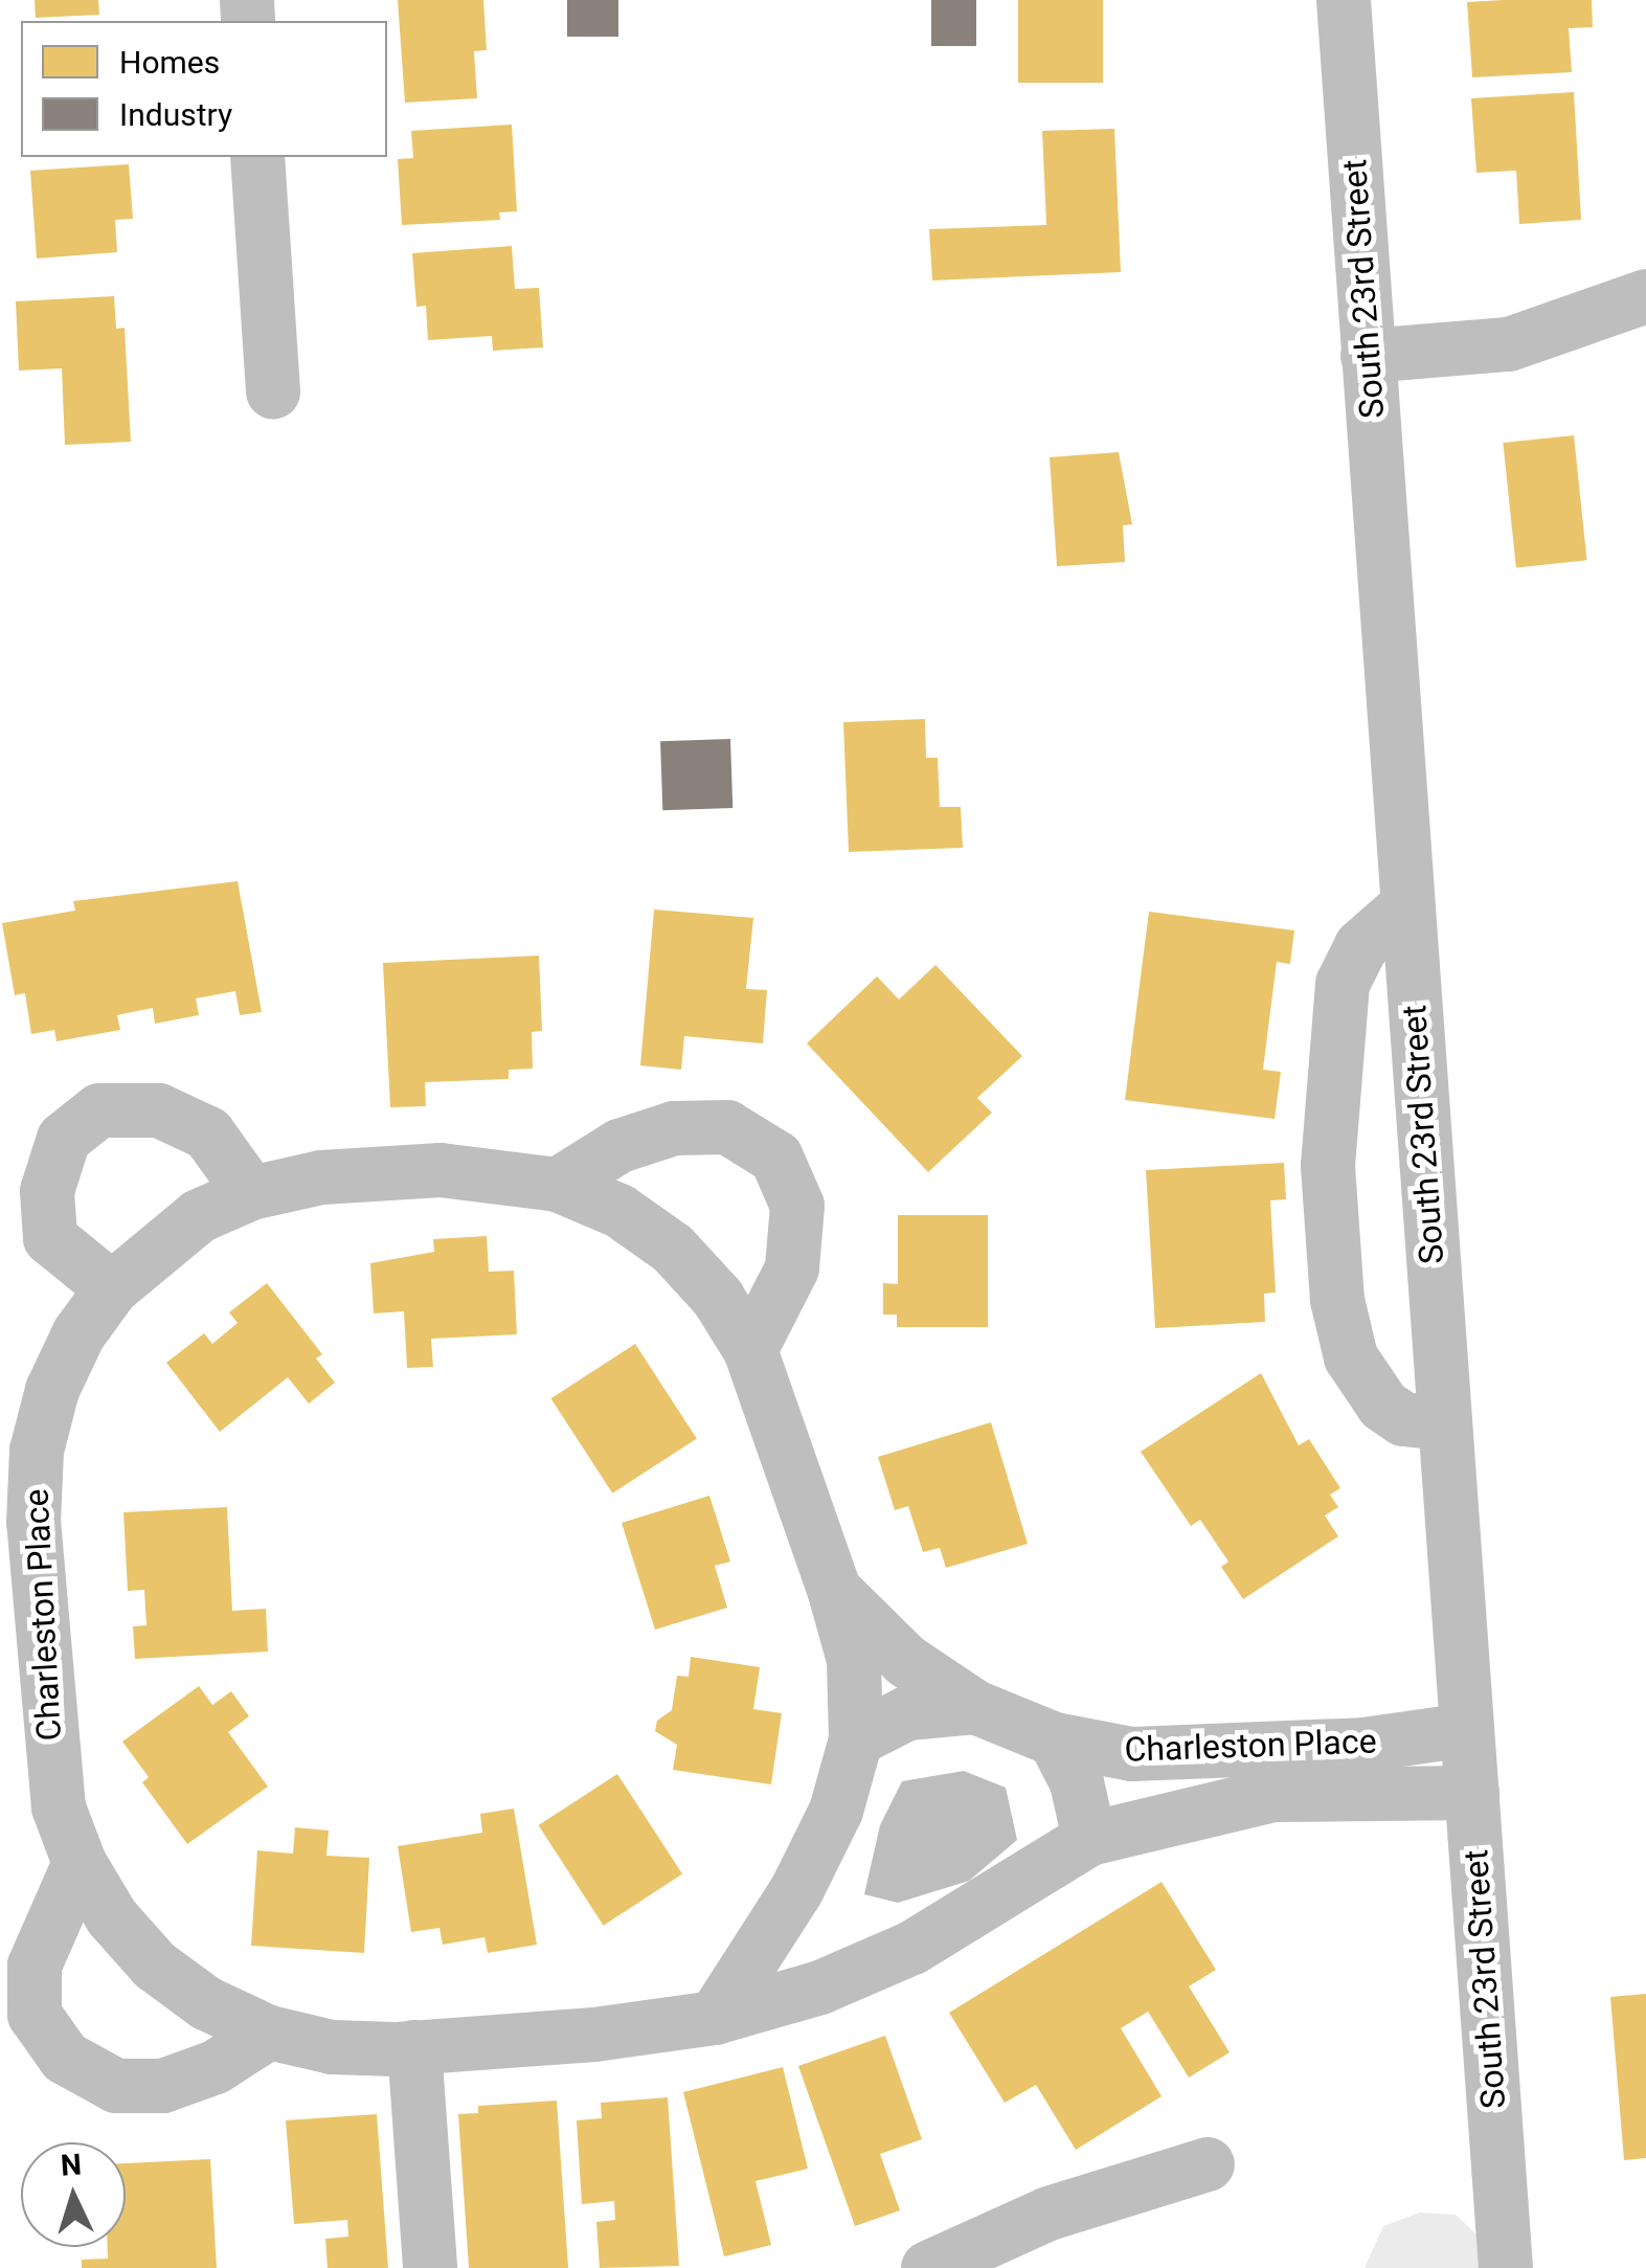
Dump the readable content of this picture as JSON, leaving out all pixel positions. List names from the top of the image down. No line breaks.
{"streets":{"street":["South 23rd Street","Charleston Place"]},"crossings":[["South 23rd Street","Charleston Place"]],"legend":["Homes","Industry"],"north":"top"}
